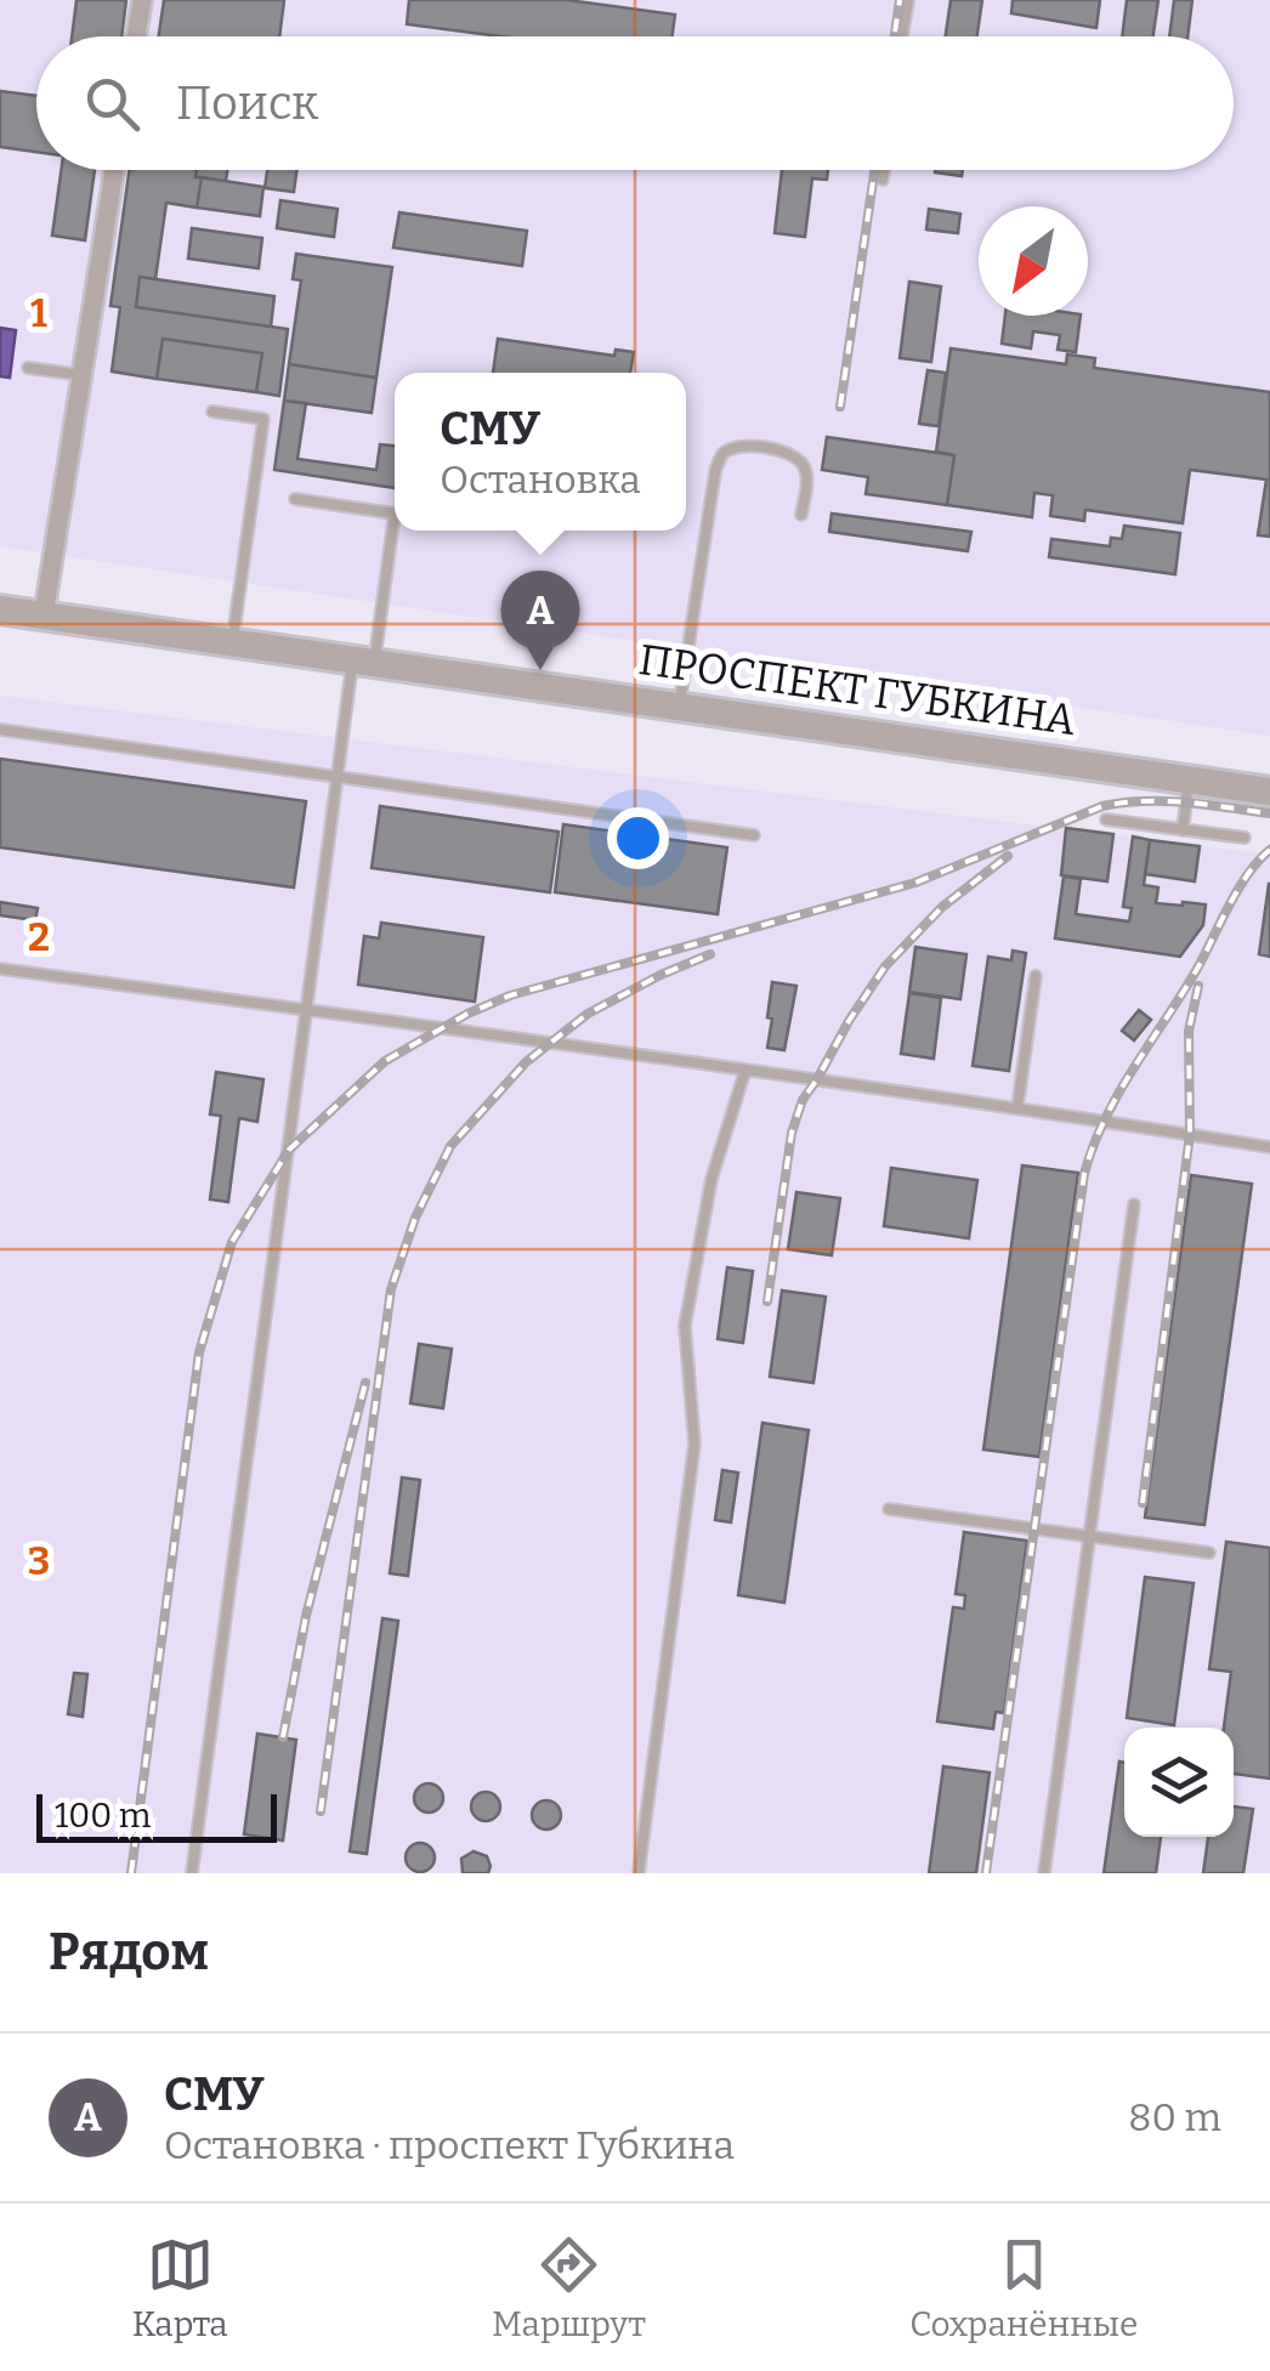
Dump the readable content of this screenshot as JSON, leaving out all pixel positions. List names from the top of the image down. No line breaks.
{"streets":{"main road":["ПРОСПЕКТ ГУБКИНА"]},"scale_bar":"100 m","north":"bottom left","page":{"search":"Поиск","popup":["СМУ","Остановка"],"pins":"A","scale":"100 m","heading":"Рядом","list":[{"mark":"A","name":"СМУ","note":"Остановка · проспект Губкина","value":"80 m"}],"nav":["Карта","Маршрут","Сохранённые"]},"grid":{"rows":["1","2","3"]}}
